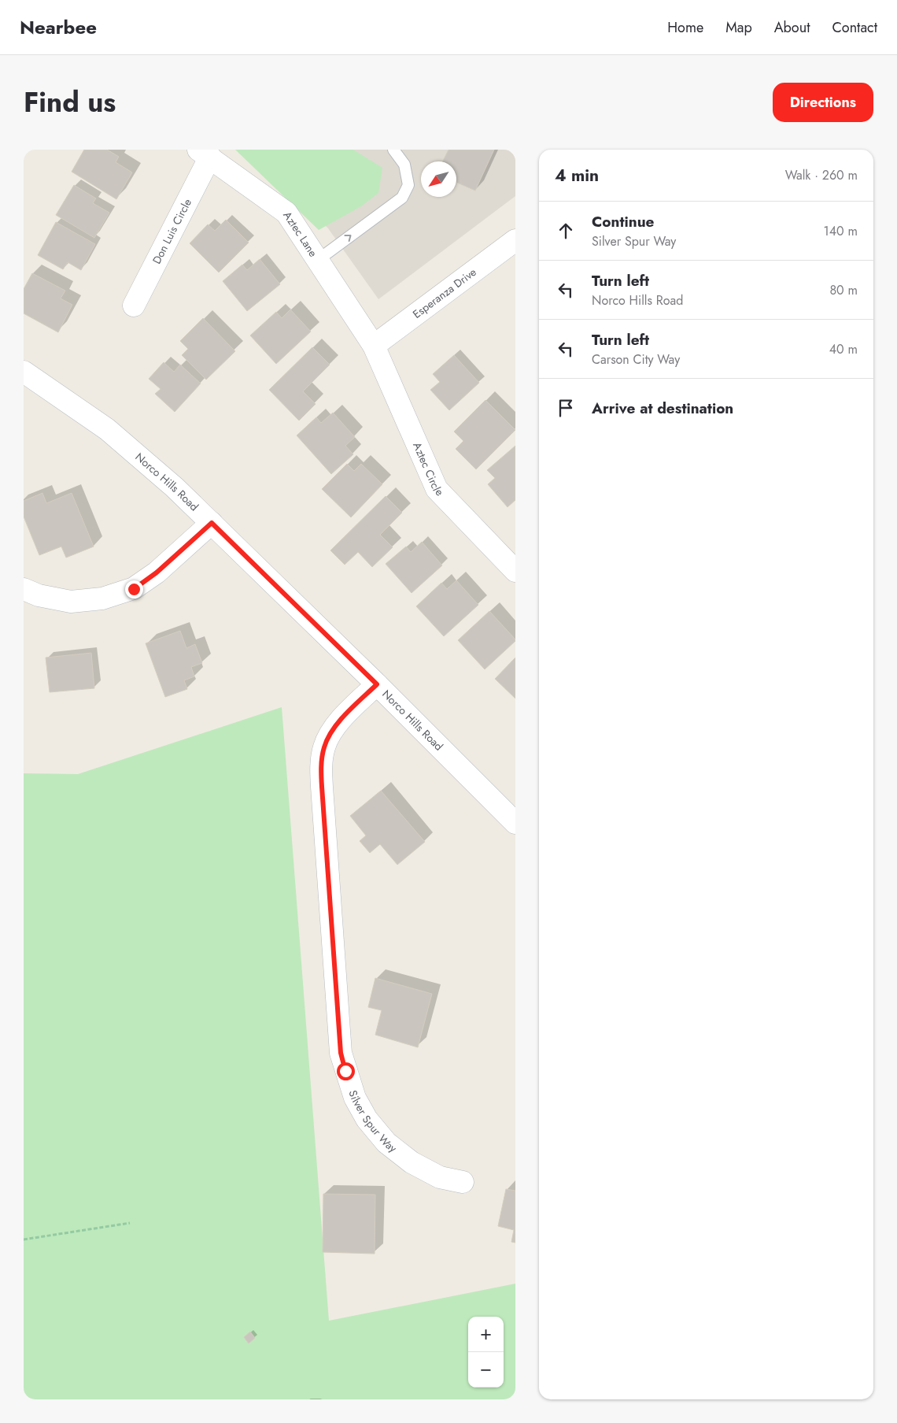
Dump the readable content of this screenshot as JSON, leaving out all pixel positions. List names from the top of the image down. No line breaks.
{"streets":{"street":["Don Luis Circle","Aztec Lane","Esperanza Drive","Aztec Circle","Norco Hills Road","Silver Spur Way"]},"crossings":[["Don Luis Circle","Aztec Lane"],["Aztec Lane","Esperanza Drive"],["Aztec Lane","Aztec Circle"],["Esperanza Drive","Aztec Circle"],["Norco Hills Road","Silver Spur Way"]],"north":"bottom left","page":{"header":"Nearbee","nav":["Home","Map","About","Contact"],"title":"Find us","buttons":"Directions","heading":["4 min","Walk · 260 m"],"list":[["Continue","Silver Spur Way","140 m"],["Turn left","Norco Hills Road","80 m"],["Turn left","Carson City Way","40 m"],"Arrive at destination"],"map_buttons":["+","−"]}}
